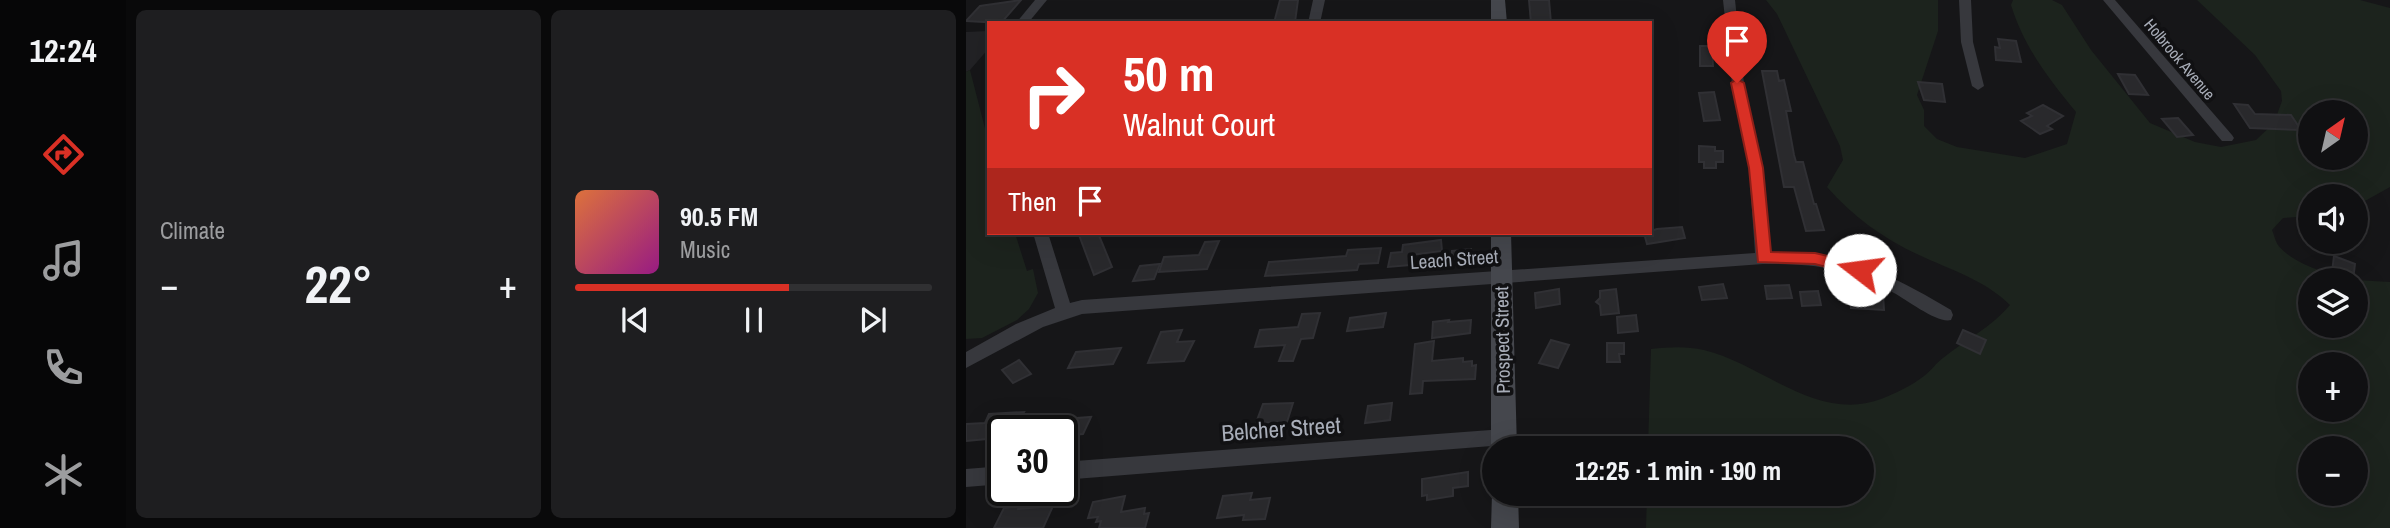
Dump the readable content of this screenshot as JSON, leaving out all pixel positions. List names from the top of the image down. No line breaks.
{"streets":{"street":["Holbrook Avenue","Leach Street","Prospect Street","Belcher Street"]},"crossings":[["Leach Street","Prospect Street"]],"north":"top right","page":{"tabs":"12:24","tile":"Climate","turn":["50 m","Walnut Court"],"map_buttons":["+","−"],"then":"Then","song":["90.5 FM","Music"],"heat":["−","22°","+"],"limit":"30","trip":"12:25 · 1 min · 190 m"}}
